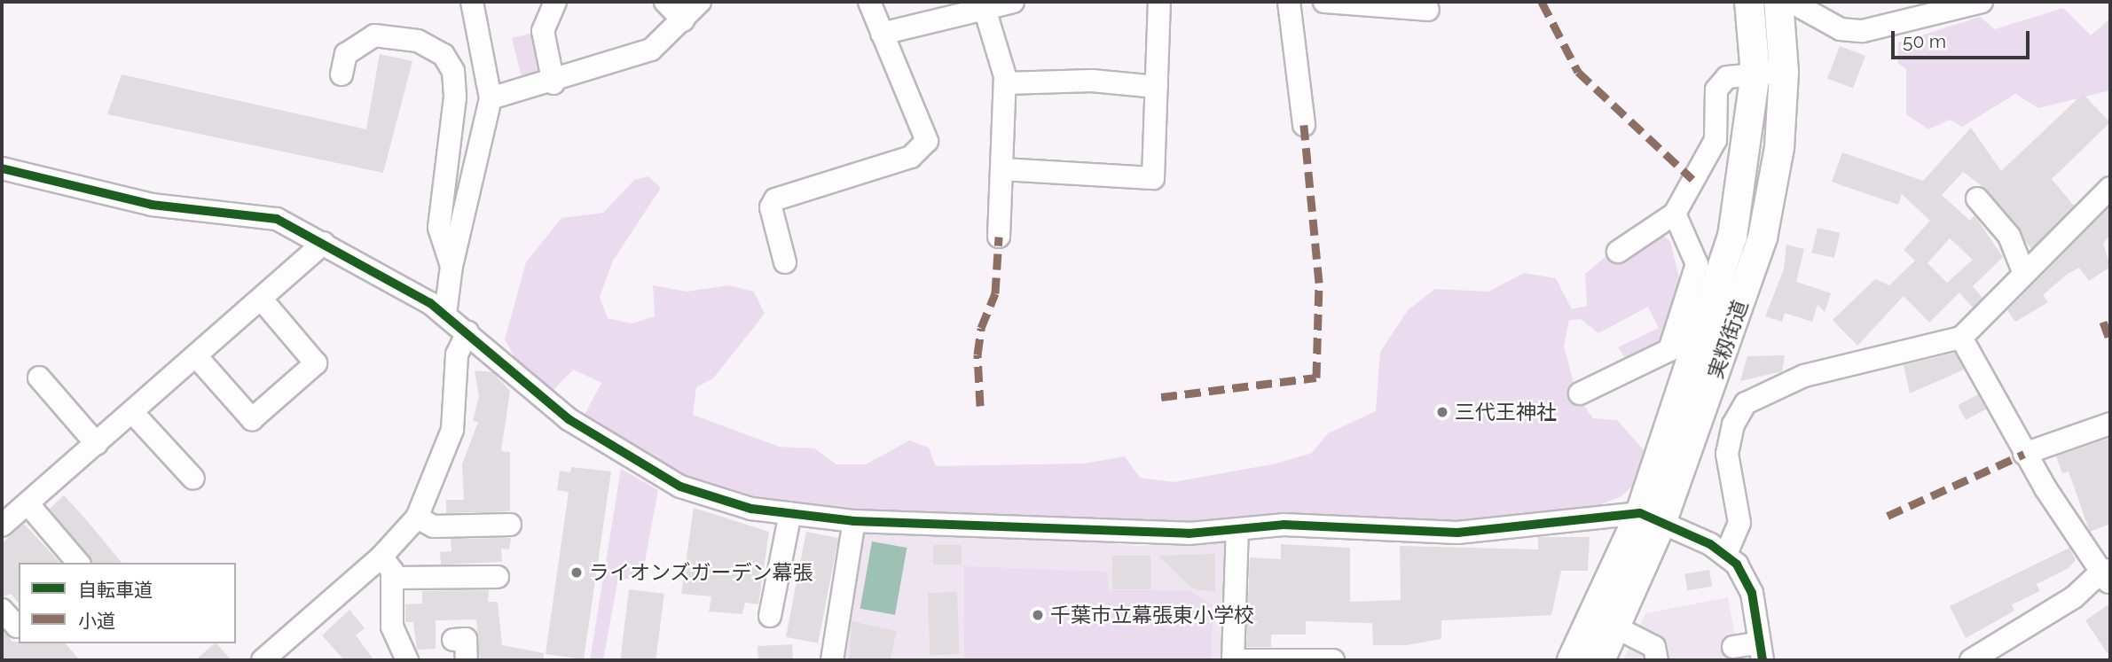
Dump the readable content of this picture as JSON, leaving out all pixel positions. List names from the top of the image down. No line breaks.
{"streets":{"main road":["実籾街道"]},"places":["三代王神社","ライオンズガーデン幕張","千葉市立幕張東小学校"],"legend":["自転車道","小道"],"scale_bar":"50 m"}
